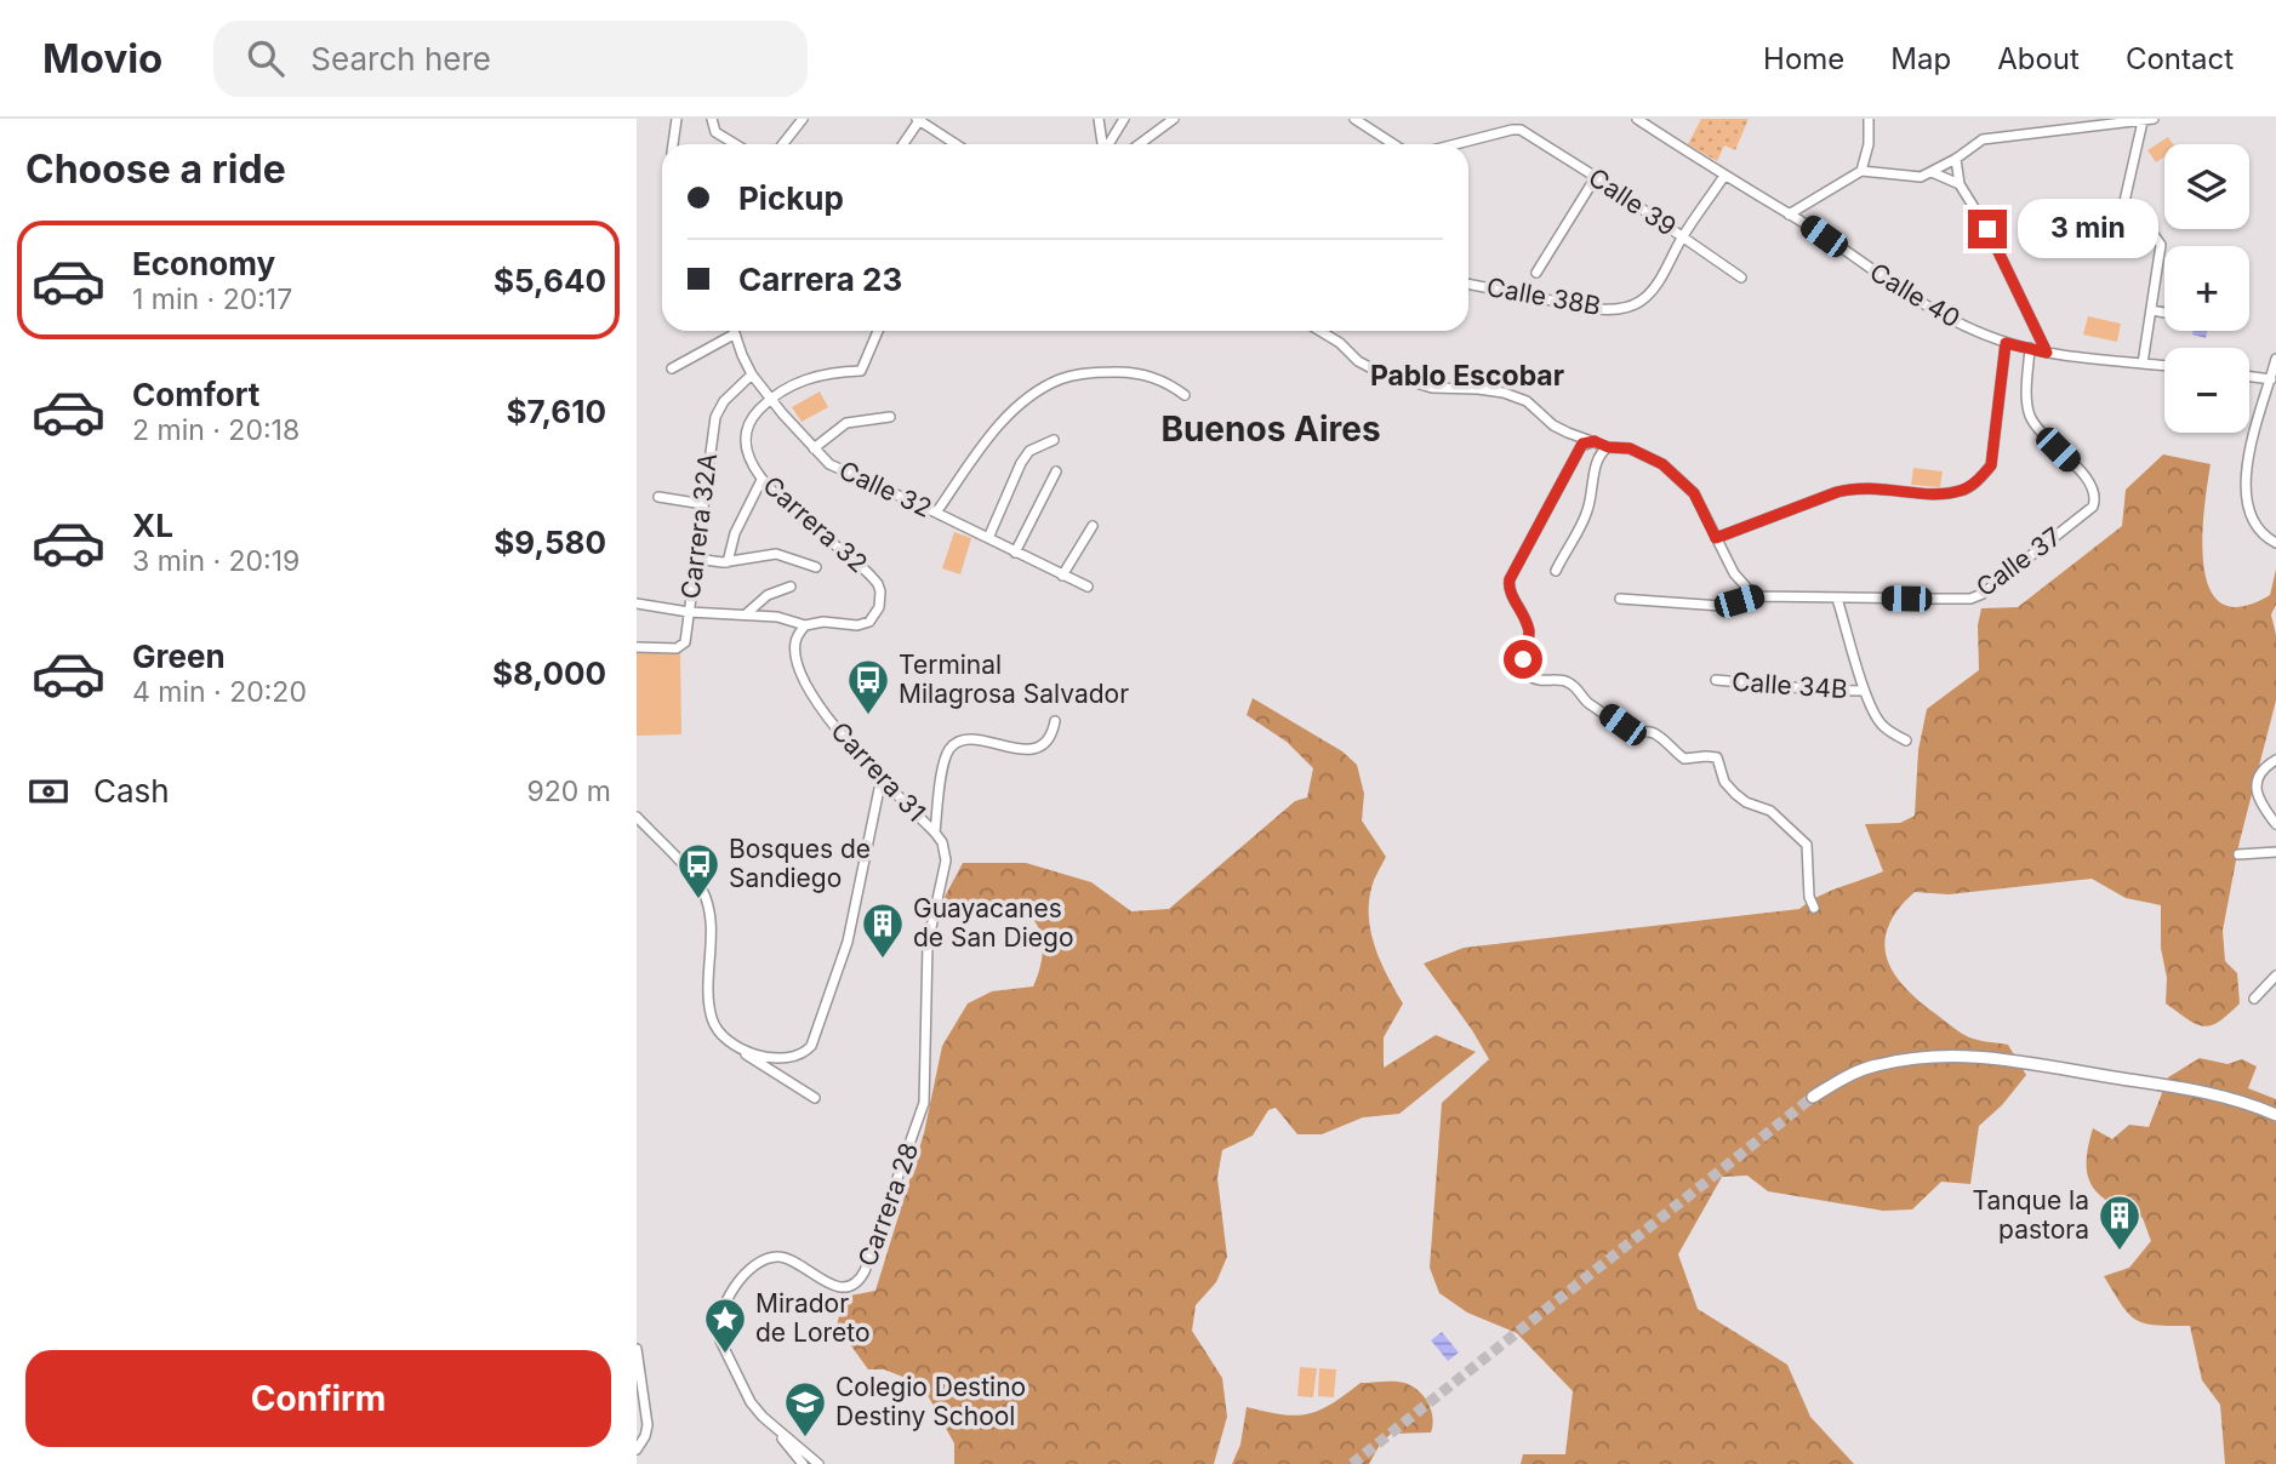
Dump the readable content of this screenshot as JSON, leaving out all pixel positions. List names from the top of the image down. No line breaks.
{"streets":{"street":["Calle 39","Calle 40","Calle 38B","Calle 32","Carrera 32","Carrera 32A","Calle 37","Calle 34B","Carrera 31","Carrera 28"]},"crossings":[["Calle 39","Calle 38B"],["Calle 40","Calle 37"],["Calle 32","Carrera 32"],["Calle 32","Carrera 32A"],["Carrera 32","Carrera 31"],["Carrera 31","Carrera 28"]],"districts":["Pablo Escobar","Buenos Aires"],"places":{"bus stop":["Terminal Milagrosa Salvador","Bosques de Sandiego"],"building":["Guayacanes de San Diego","Tanque la pastora"],"place":["Mirador de Loreto"],"school or university":["Colegio Destino Destiny School"]},"page":{"header":"Movio","search":"Search here","nav":["Home","Map","About","Contact"],"heading":"Choose a ride","map_buttons":["+","−"],"banner":["Pickup","Carrera 23"],"bubble":"3 min","list":[{"name":"Economy","note":"1 min · 20:17","value":"$5,640"},{"name":"Comfort","note":"2 min · 20:18","value":"$7,610"},{"name":"XL","note":"3 min · 20:19","value":"$9,580"},{"name":"Green","note":"4 min · 20:20","value":"$8,000"}],"pay":["Cash","920 m"],"buttons":"Confirm"}}
